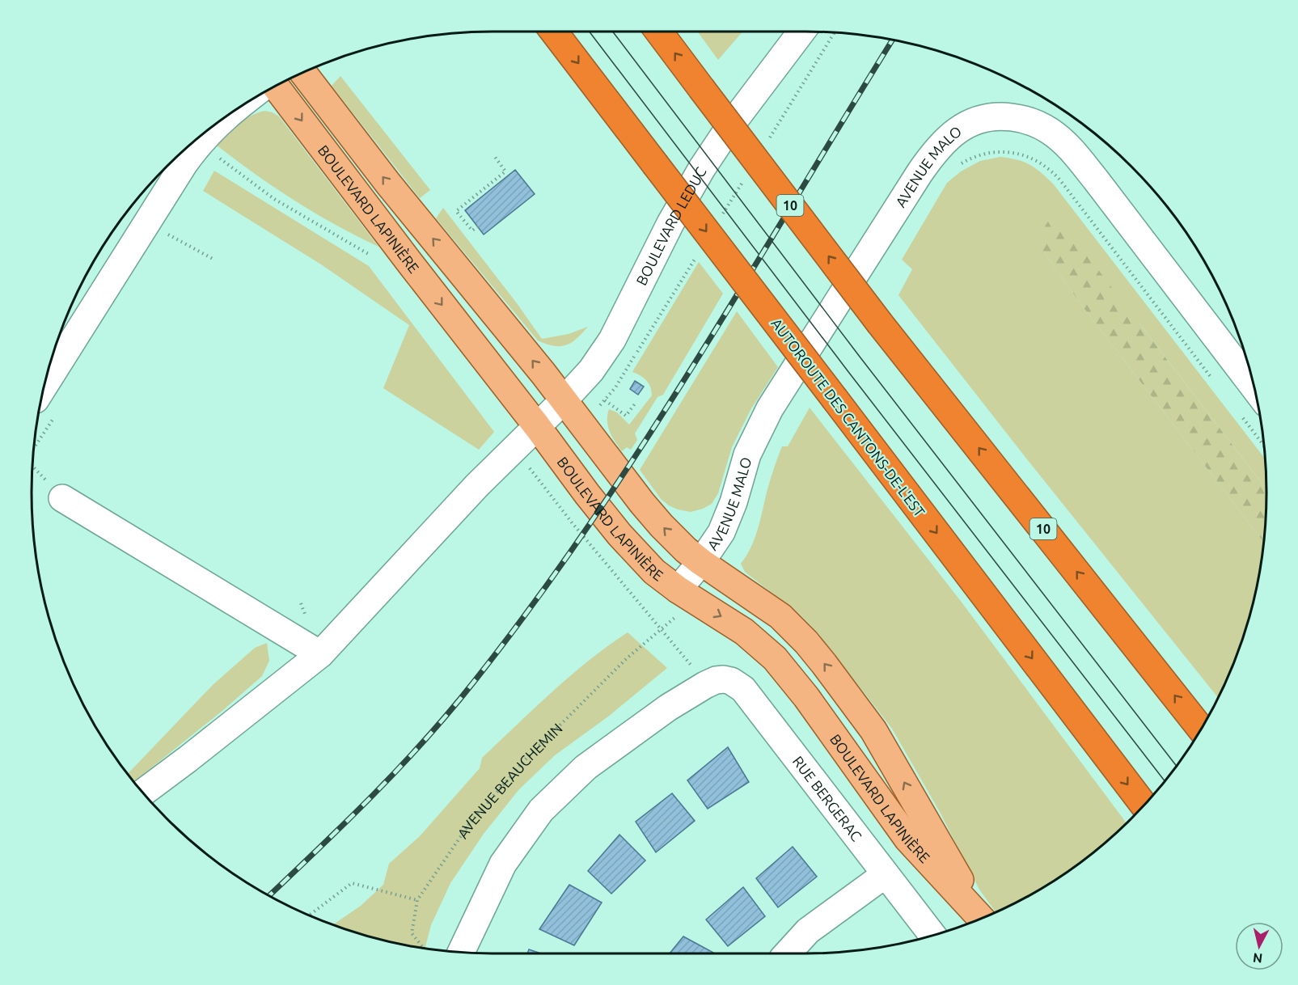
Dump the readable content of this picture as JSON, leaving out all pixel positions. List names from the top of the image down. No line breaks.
{"streets":{"highway":["10","AUTOROUTE DES CANTONS-DE-L'EST"],"main road":["BOULEVARD LAPINIÈRE"],"street":["AVENUE MALO","BOULEVARD LEDUC","RUE BERGERAC"],"path":["AVENUE BEAUCHEMIN"]},"crossings":[["AVENUE MALO","BOULEVARD LAPINIÈRE"],["BOULEVARD LAPINIÈRE","BOULEVARD LEDUC"]],"north":"bottom"}
